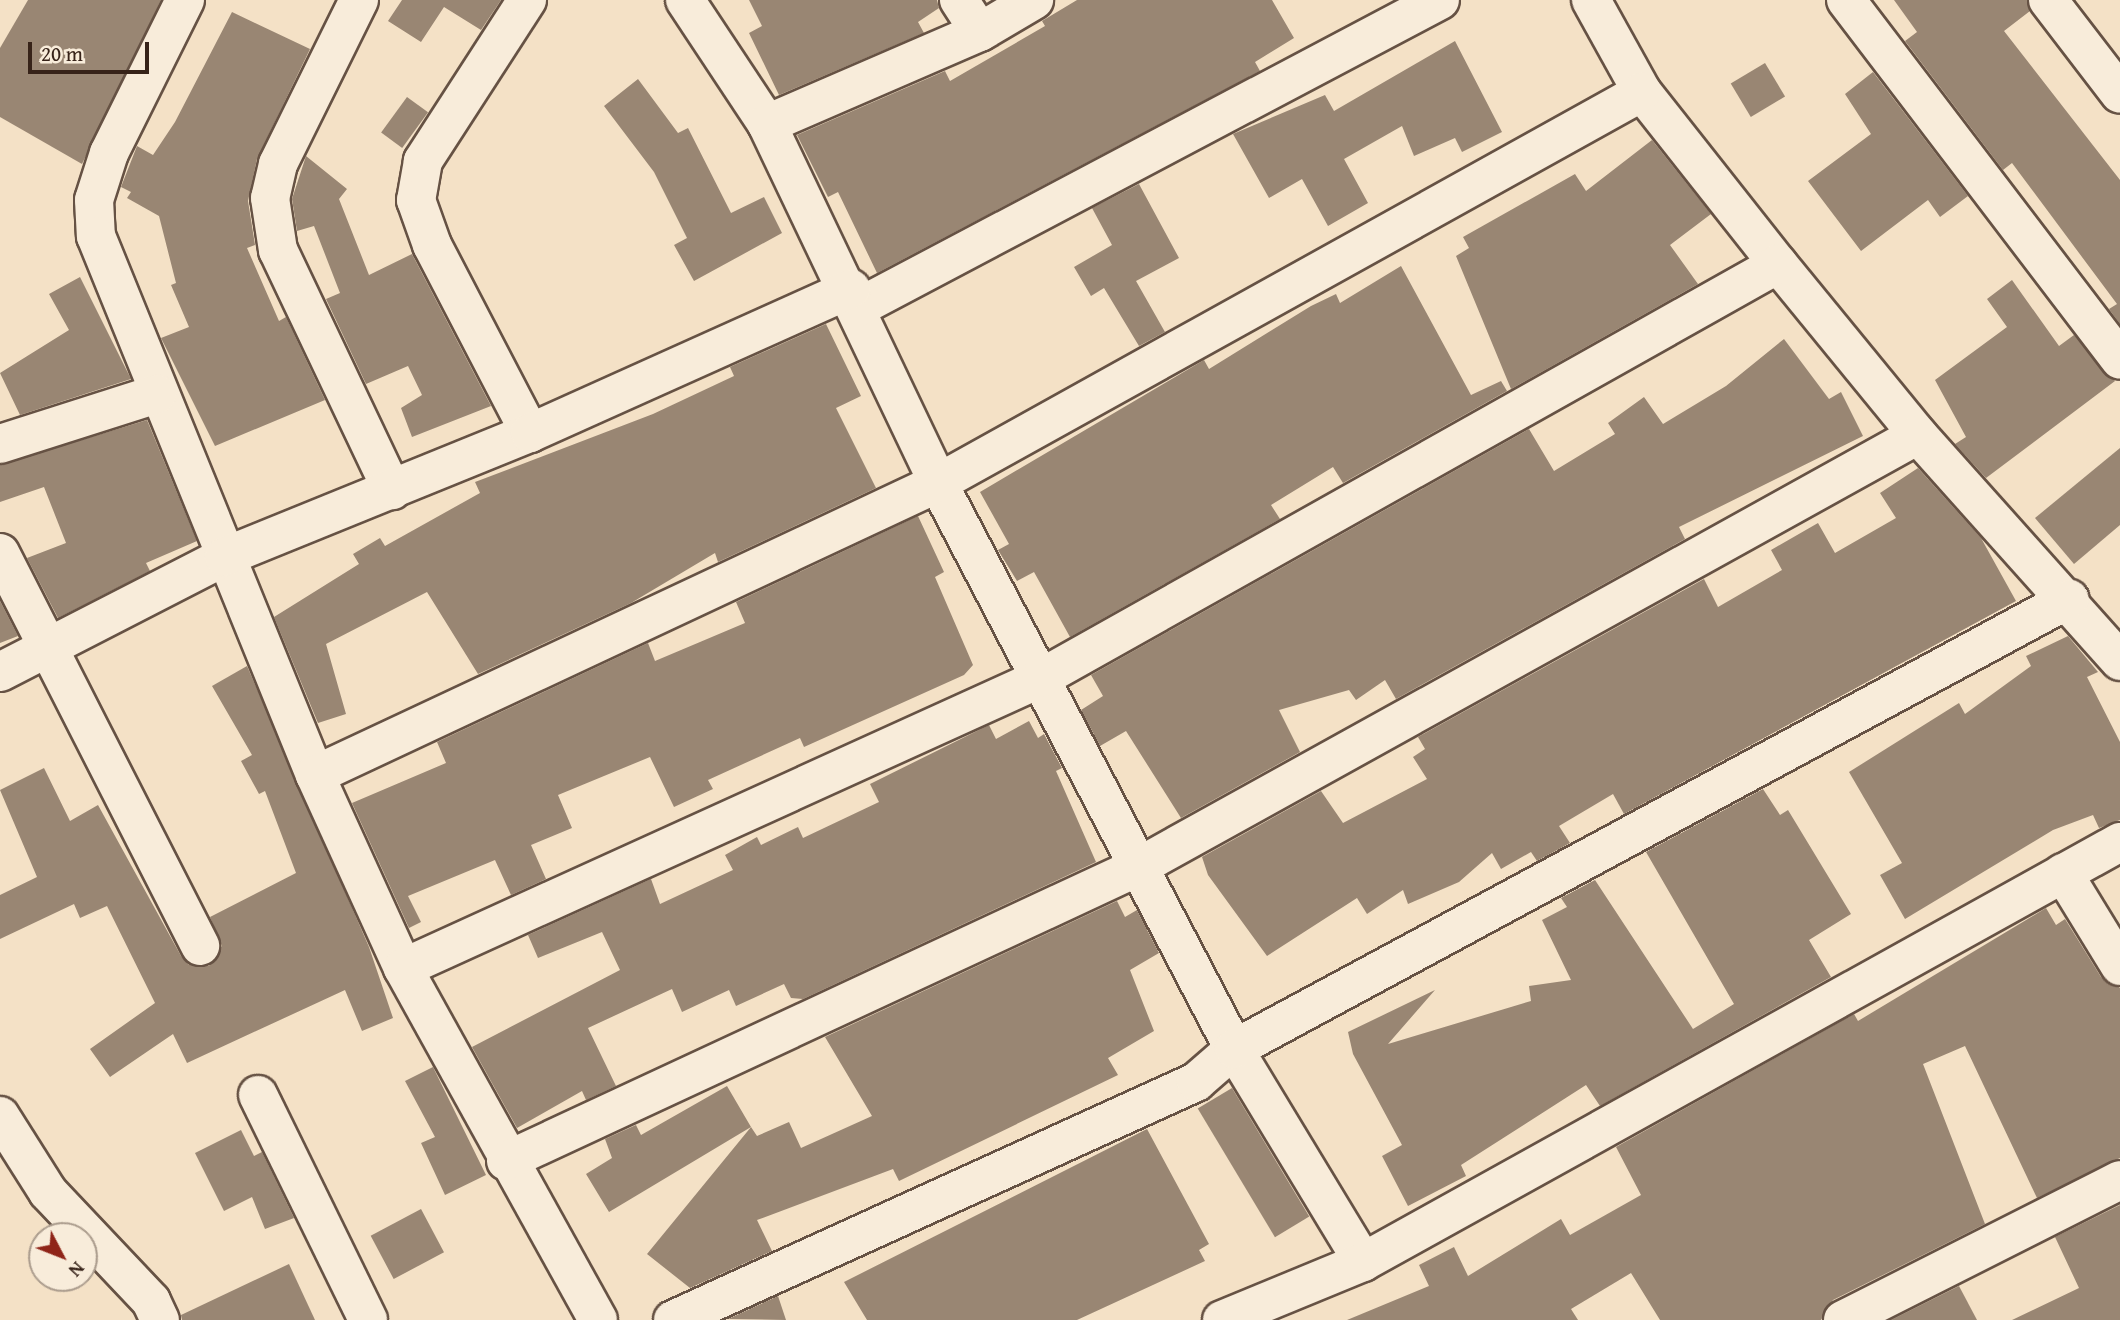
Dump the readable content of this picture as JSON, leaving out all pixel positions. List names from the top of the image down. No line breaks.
{"scale_bar":"20 m","north":"bottom right"}
